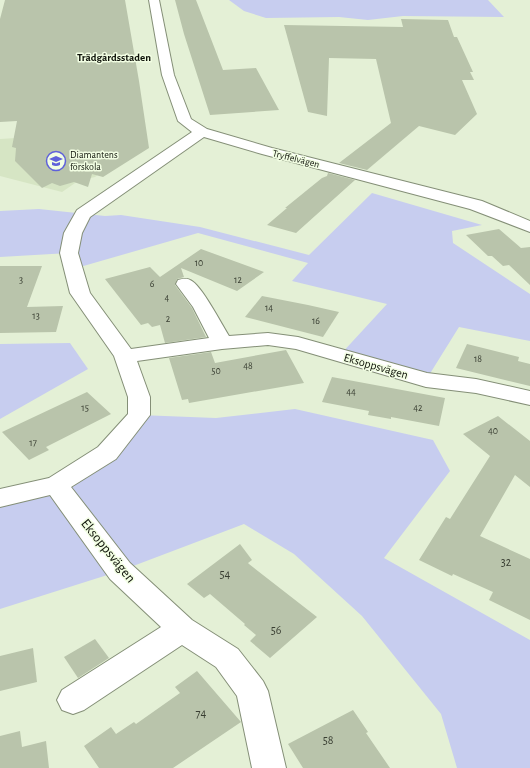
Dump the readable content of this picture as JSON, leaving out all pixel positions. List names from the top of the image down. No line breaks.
{"streets":{"street":["Tryffelvägen","Eksoppsvägen"]},"districts":["Trädgårdsstaden"],"places":{"school or university":["Diamantens förskola"]},"house_numbers":["10","3","12","6","4","14","13","2","16","18","48","50","44","15","42","40","17","32","54","56","74","58"]}
